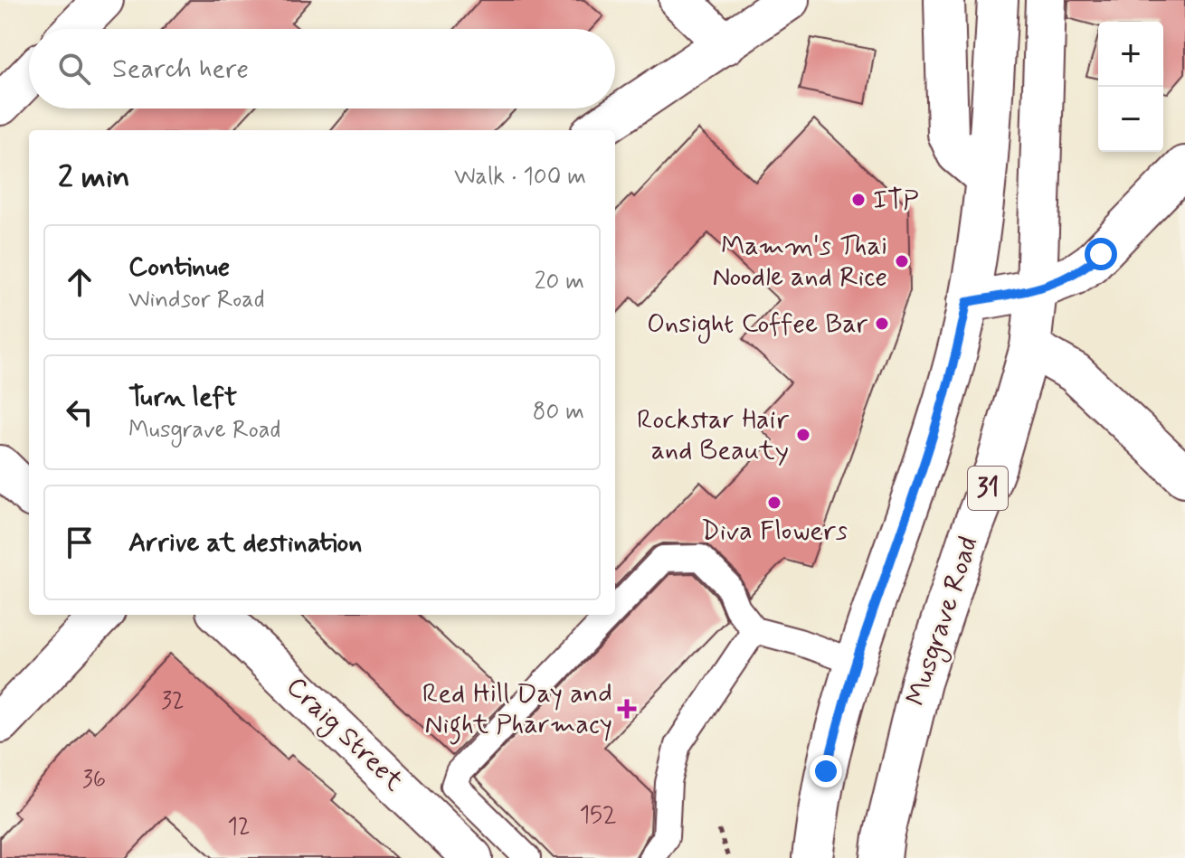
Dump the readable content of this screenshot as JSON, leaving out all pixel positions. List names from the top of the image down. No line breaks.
{"streets":{"main road":["31","Musgrave Road","Craig Street"]},"places":{"other":["ITP","Mamm's Thai Noodle and Rice","Onsight Coffee Bar","Rockstar Hair and Beauty","Diva Flowers"],"health":["Red Hill Day and Night Pharmacy"]},"house_numbers":["32","36","152","12"],"page":{"map_buttons":["+","−"],"search":"Search here","heading":["2 min","Walk · 100 m"],"list":[["Continue","Windsor Road","20 m"],["Turn left","Musgrave Road","80 m"],"Arrive at destination"]}}
